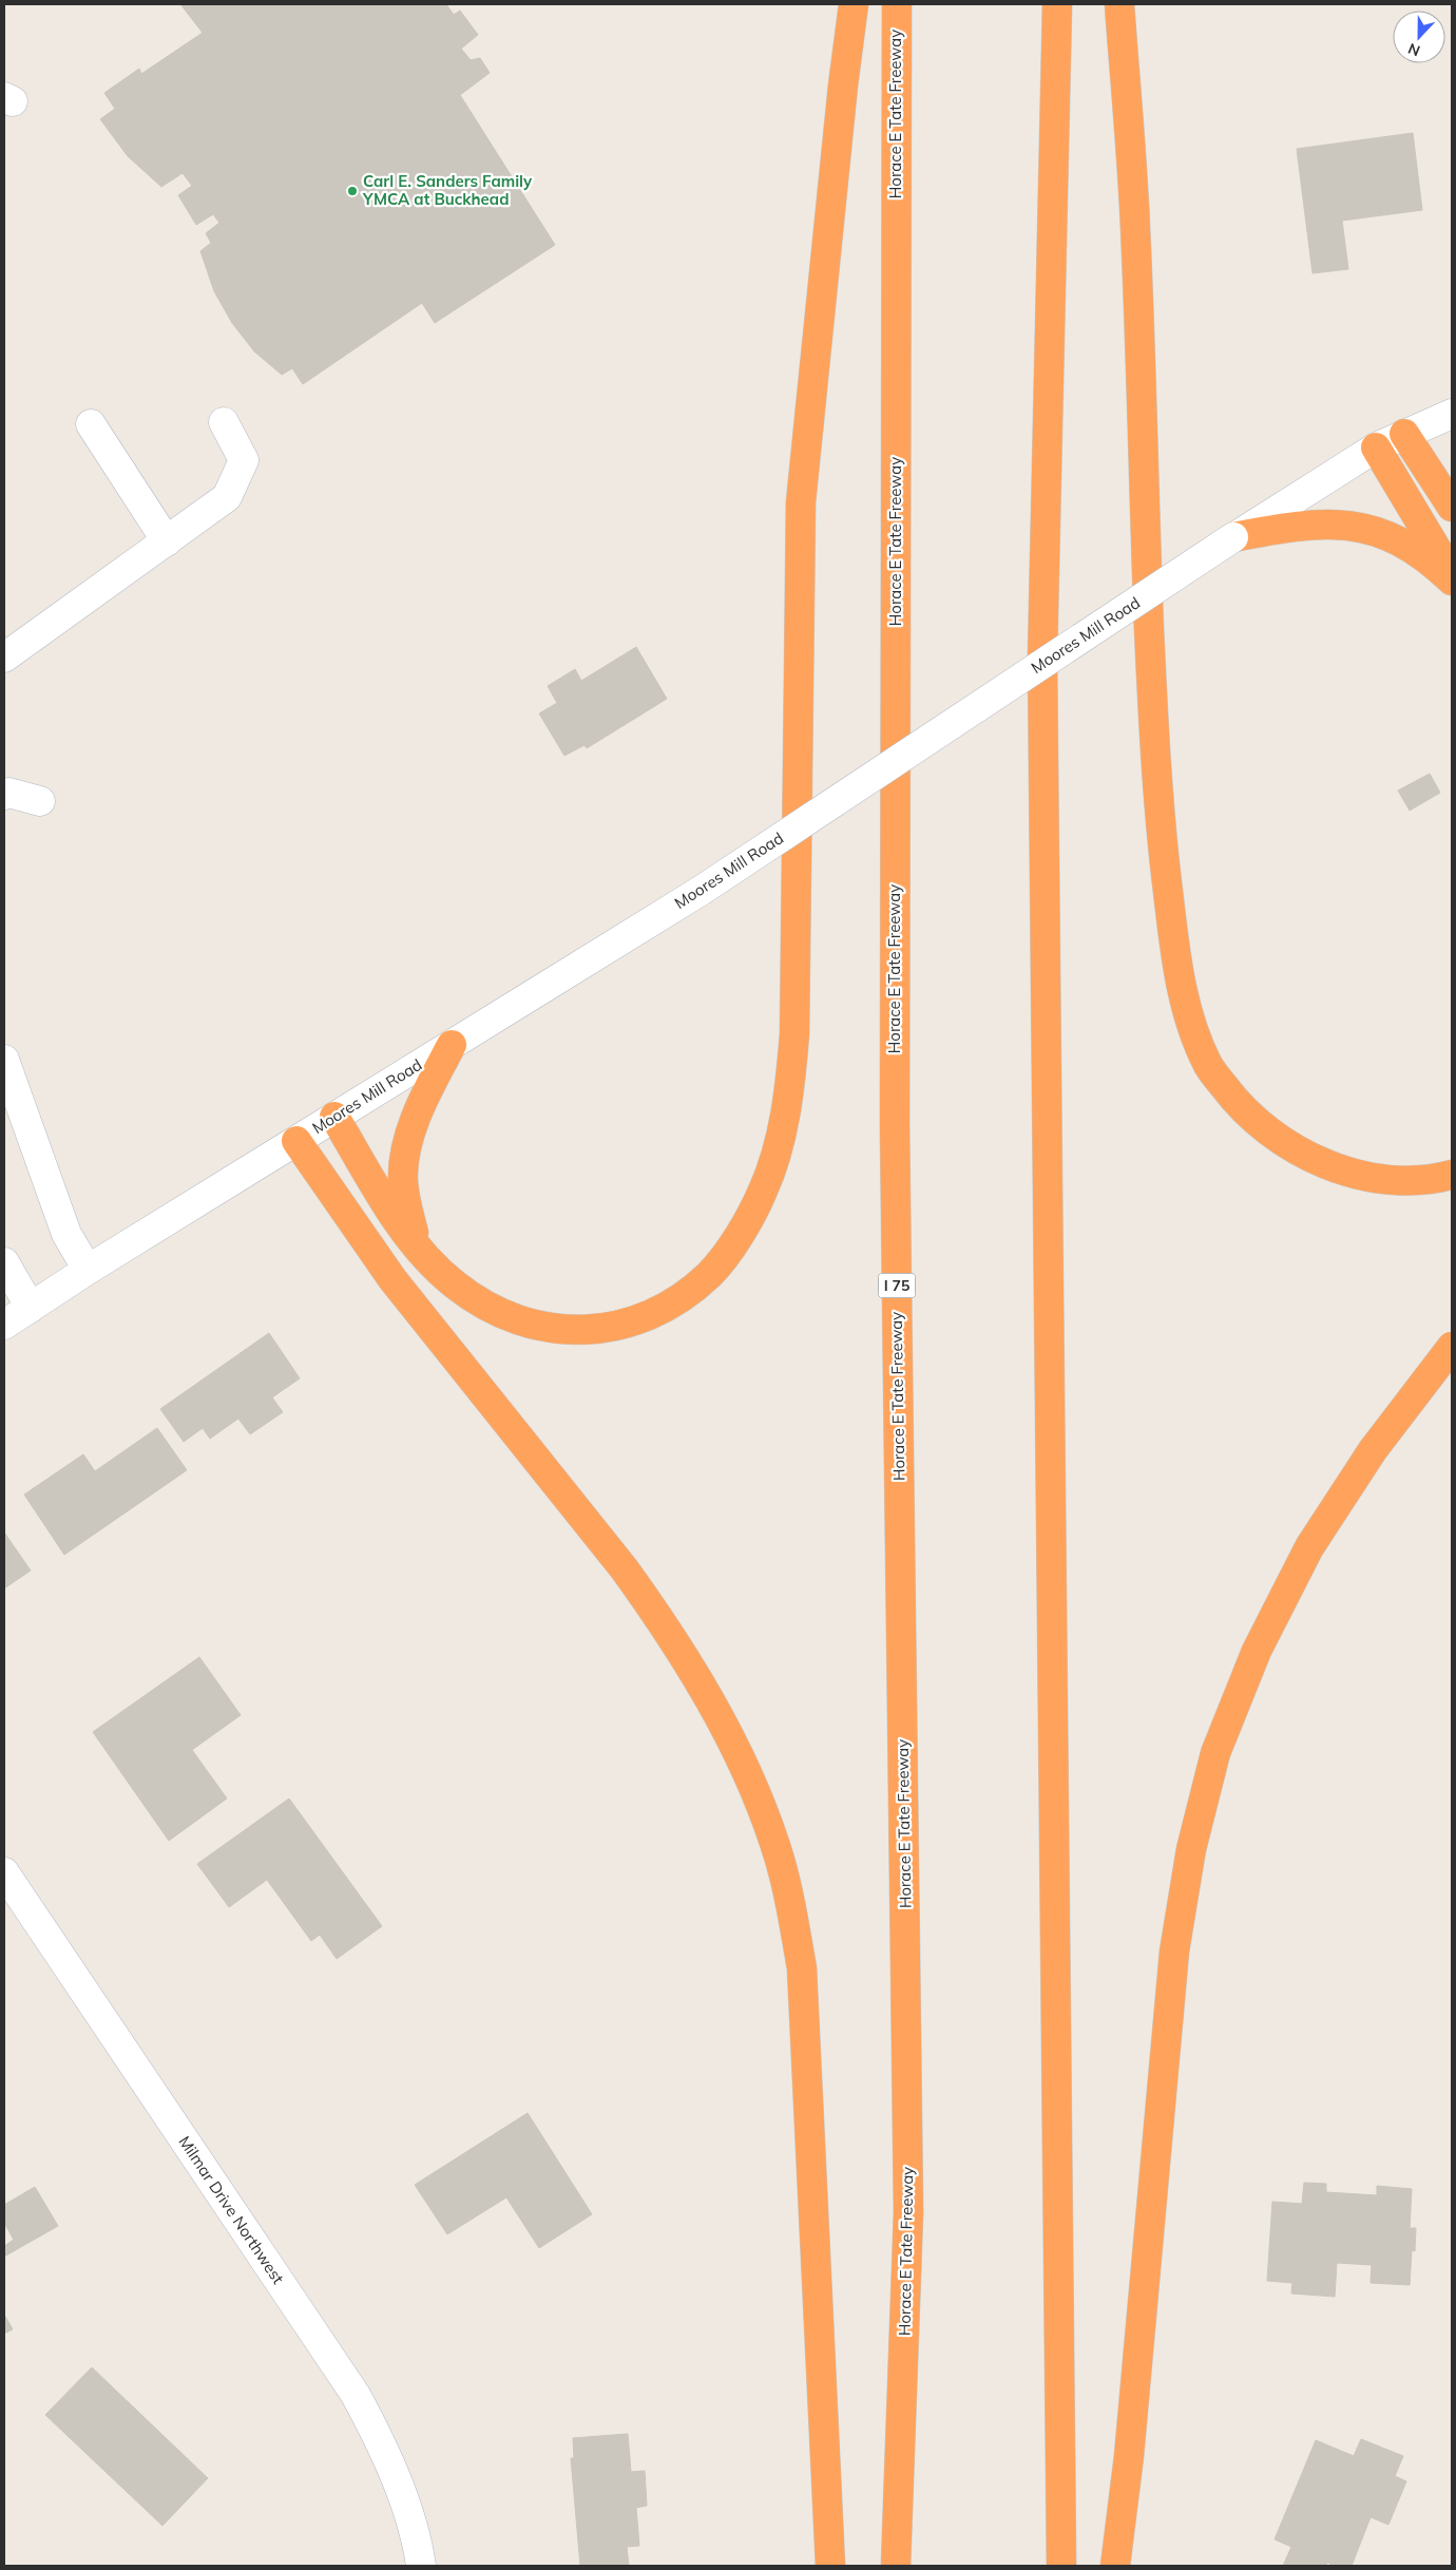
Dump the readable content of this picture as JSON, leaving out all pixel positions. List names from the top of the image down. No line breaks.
{"streets":{"highway":["Horace E Tate Freeway","I 75"],"street":["Moores Mill Road","Milmar Drive Northwest"]},"places":["Carl E. Sanders Family YMCA at Buckhead"],"north":"bottom"}
